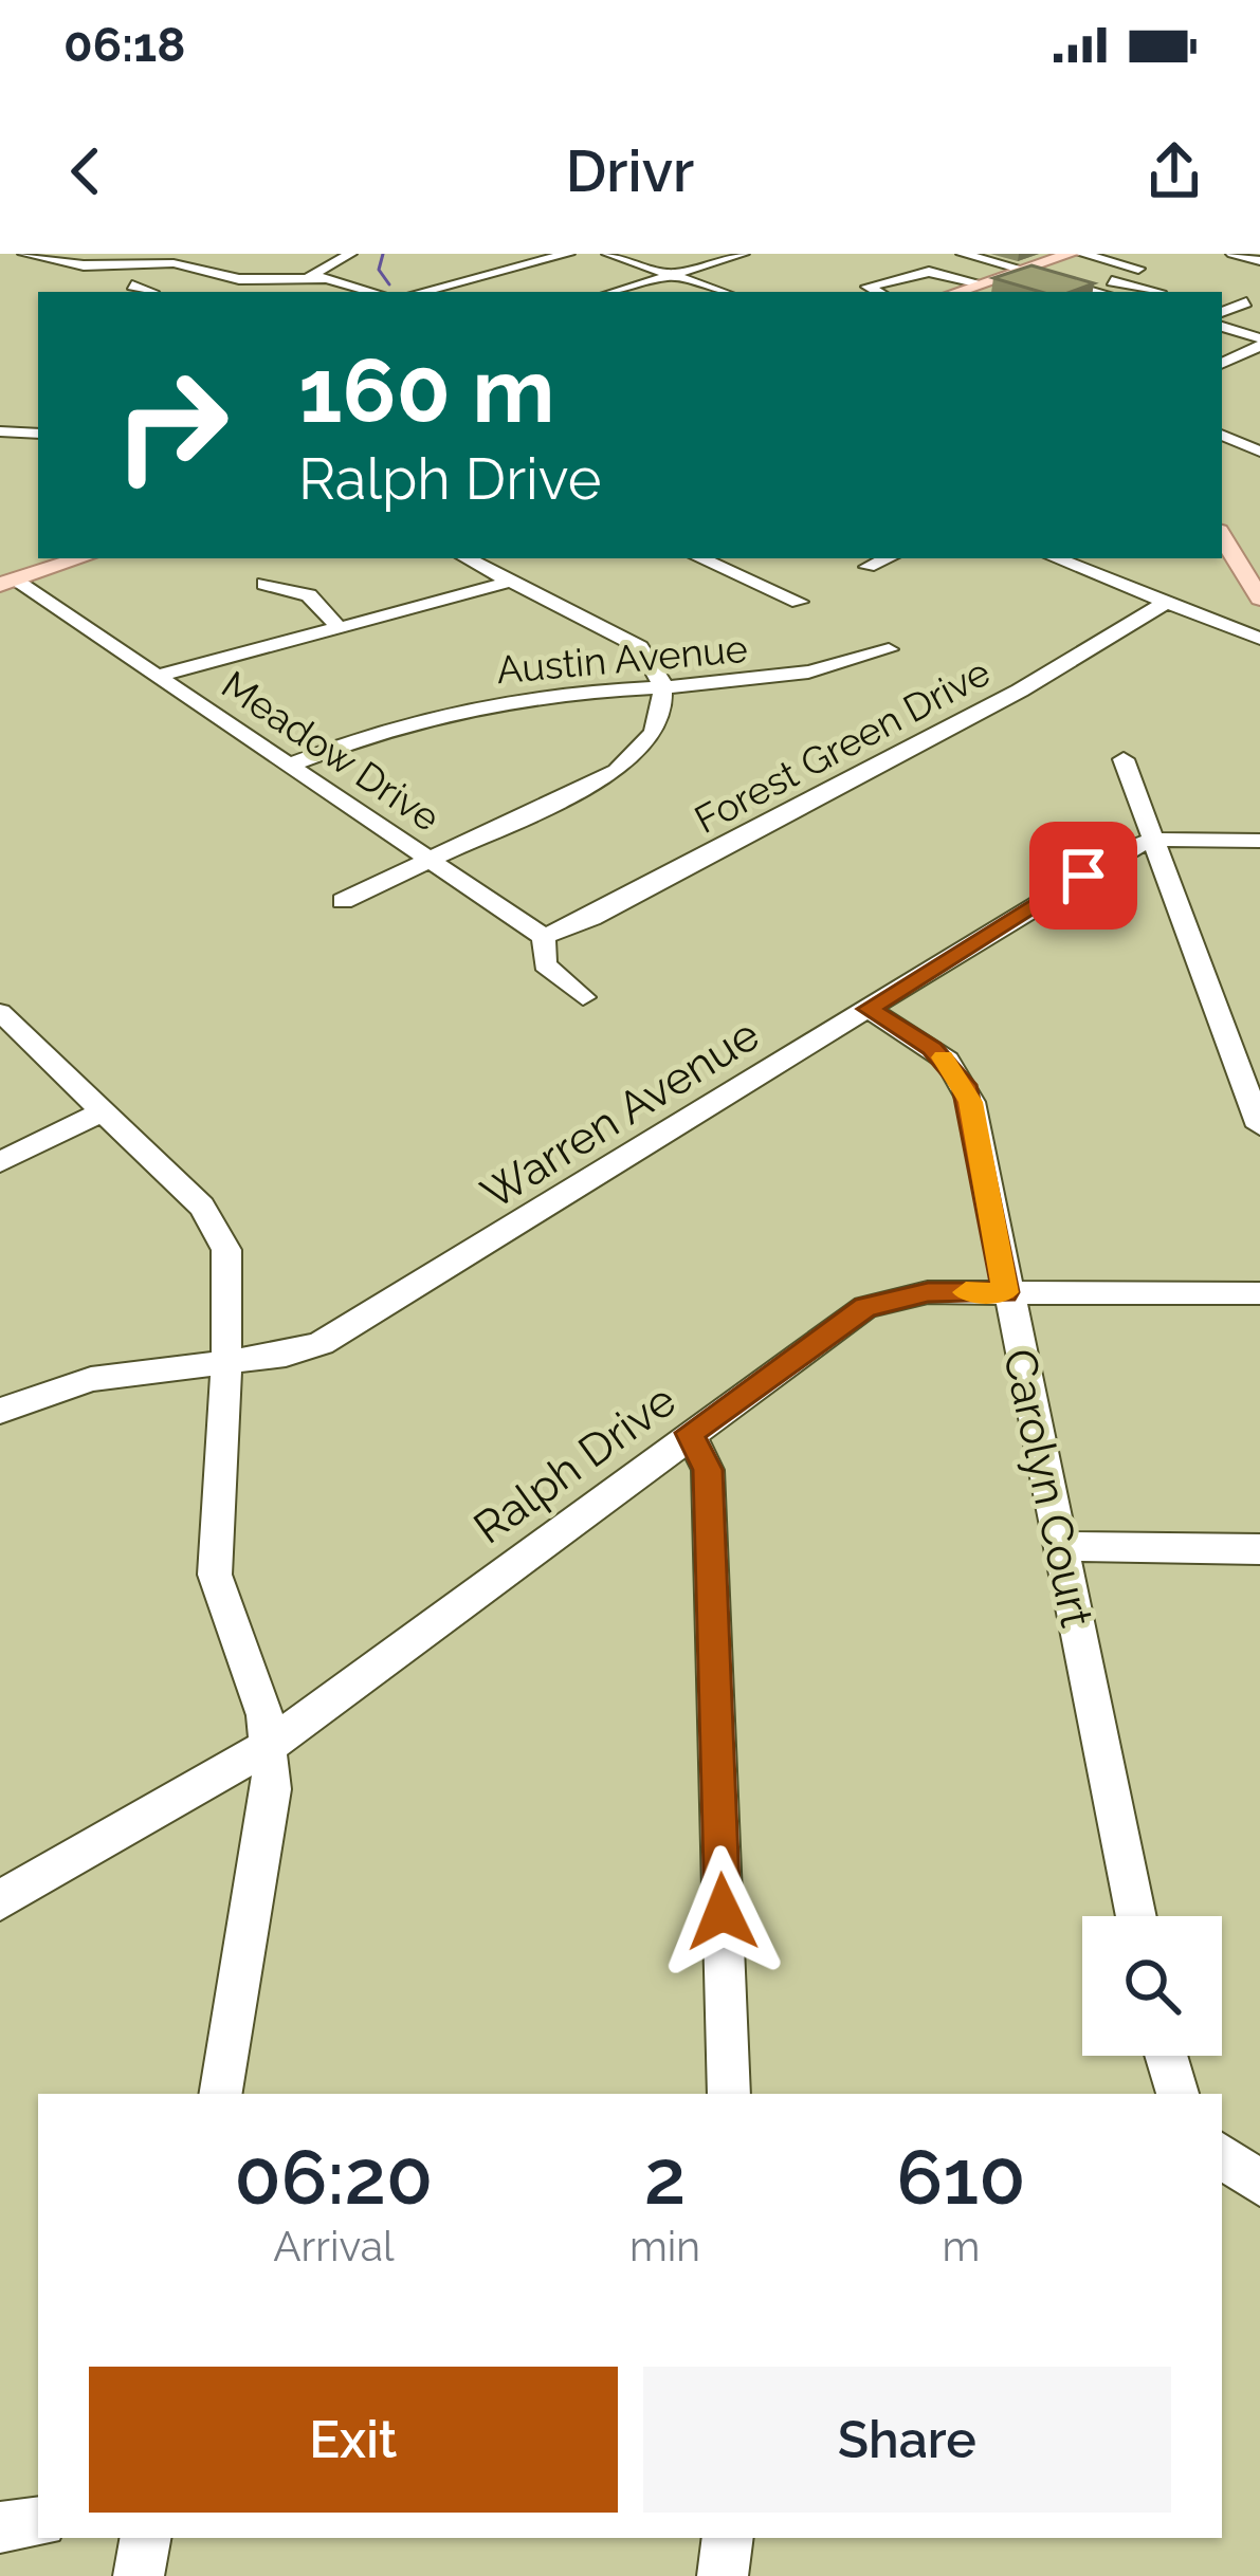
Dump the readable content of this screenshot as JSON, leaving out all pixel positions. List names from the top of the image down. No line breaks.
{"streets":{"street":["Austin Avenue","Forest Green Drive","Meadow Drive","Warren Avenue","Ralph Drive","Carolyn Court"]},"crossings":[["Austin Avenue","Meadow Drive"],["Forest Green Drive","Meadow Drive"],["Warren Avenue","Carolyn Court"],["Ralph Drive","Carolyn Court"]],"page":{"status":"06:18","header":"Drivr","turn":["160 m","Ralph Drive"],"eta":["06:20","Arrival","2","min","610","m"],"buttons":["Exit","Share"]}}
